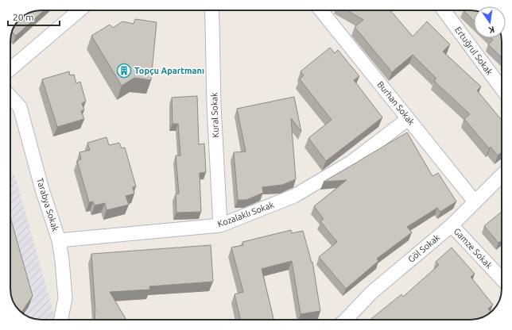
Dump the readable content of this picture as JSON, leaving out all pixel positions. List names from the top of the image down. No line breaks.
{"streets":{"street":["Ertuğrul Sokak","Burhan Sokak","Kural Sokak","Tarabya Sokak","Kozalaklı Sokak","Göl Sokak","Gamze Sokak"]},"crossings":[["Burhan Sokak","Kozalaklı Sokak"],["Burhan Sokak","Göl Sokak"],["Kural Sokak","Kozalaklı Sokak"],["Tarabya Sokak","Kozalaklı Sokak"],["Göl Sokak","Gamze Sokak"]],"places":{"building":["Topçu Apartmanı"]},"scale_bar":"20 m","north":"bottom"}
